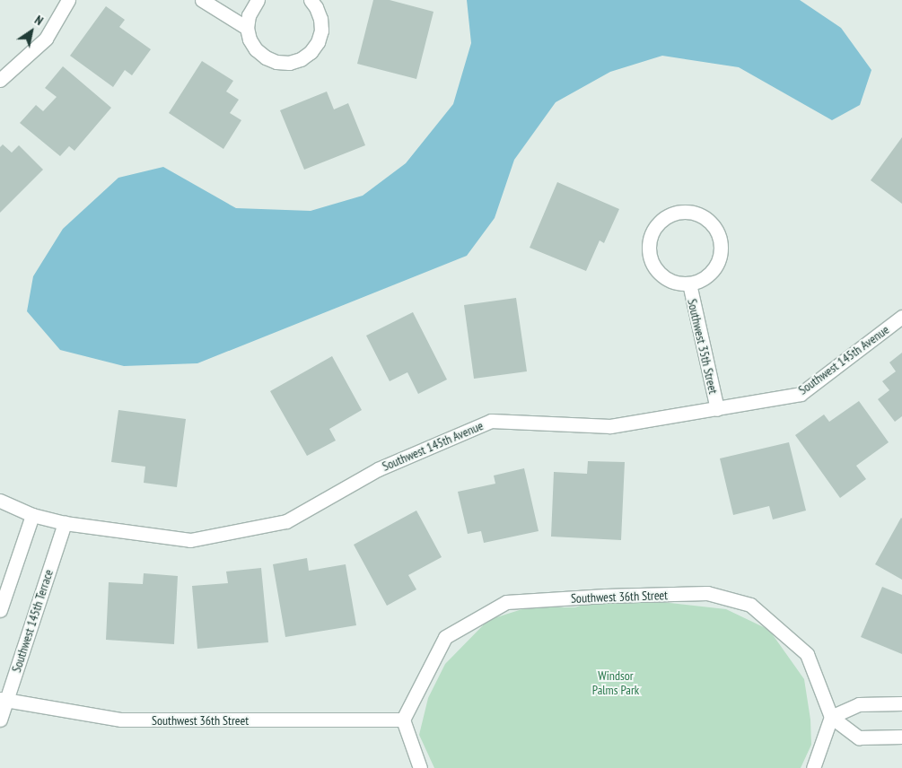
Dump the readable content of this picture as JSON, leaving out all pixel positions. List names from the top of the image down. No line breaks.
{"streets":{"street":["Southwest 35th Street","Southwest 145th Avenue","Southwest 36th Street","Southwest 145th Terrace"]},"crossings":[["Southwest 35th Street","Southwest 145th Avenue"],["Southwest 145th Avenue","Southwest 145th Terrace"],["Southwest 36th Street","Southwest 145th Terrace"]],"parks":["Windsor Palms Park"],"north":"top right"}
